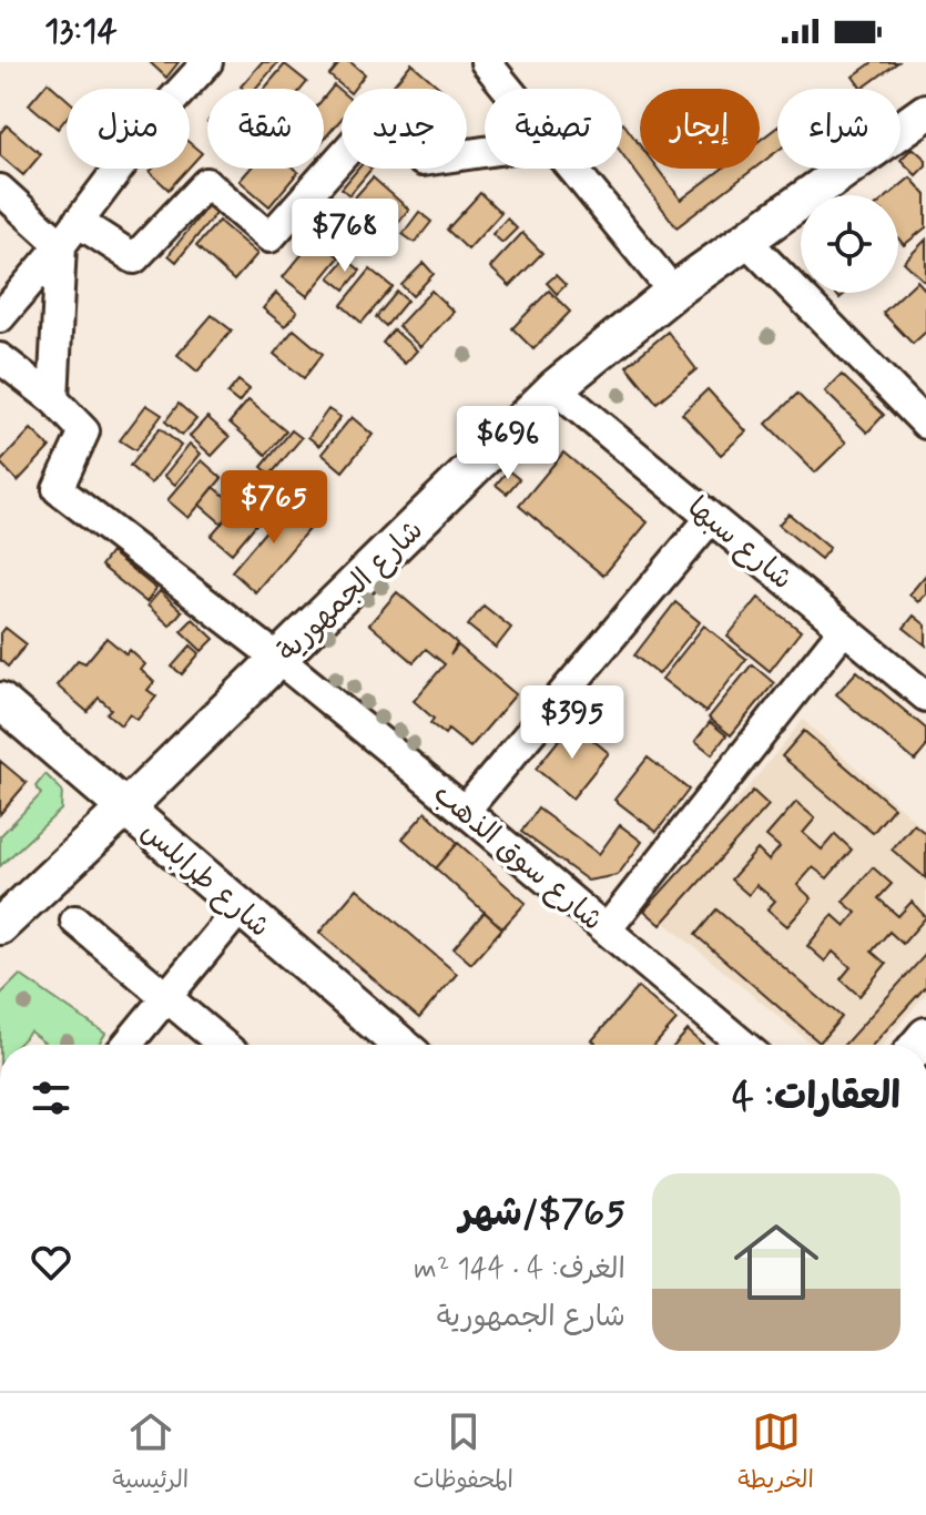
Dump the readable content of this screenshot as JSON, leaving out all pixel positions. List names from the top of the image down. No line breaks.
{"streets":{"main road":["شارع الجمهورية","شارع طرابلس"],"street":["شارع سبها","شارع سوق الذهب"]},"crossings":[["شارع سبها","شارع الجمهورية"],["شارع الجمهورية","شارع سوق الذهب"],["شارع الجمهورية","شارع طرابلس"]],"page":{"status":"13:14","chip":["شراء","إيجار","تصفية","جديد","شقة","منزل"],"price":["$768","$696","$765","$395"],"heading":"العقارات: 4","list":[{"name":"$765/شهر","note":"الغرف: 4 · 144 m² · شارع الجمهورية"}],"tabs":["الخريطة","المحفوظات","الرئيسية"]}}
